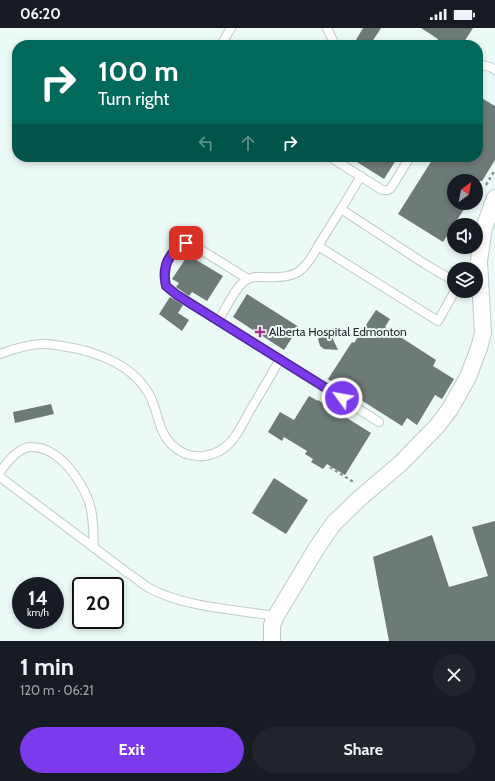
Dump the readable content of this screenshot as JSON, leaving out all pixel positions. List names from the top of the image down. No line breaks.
{"places":{"health":["Alberta Hospital Edmonton"]},"north":"top right","page":{"status":"06:20","turn":["100 m","Turn right"],"speed":"14 km/h","limit":"20","heading":["1 min","120 m · 06:21"],"buttons":["Exit","Share"]}}
